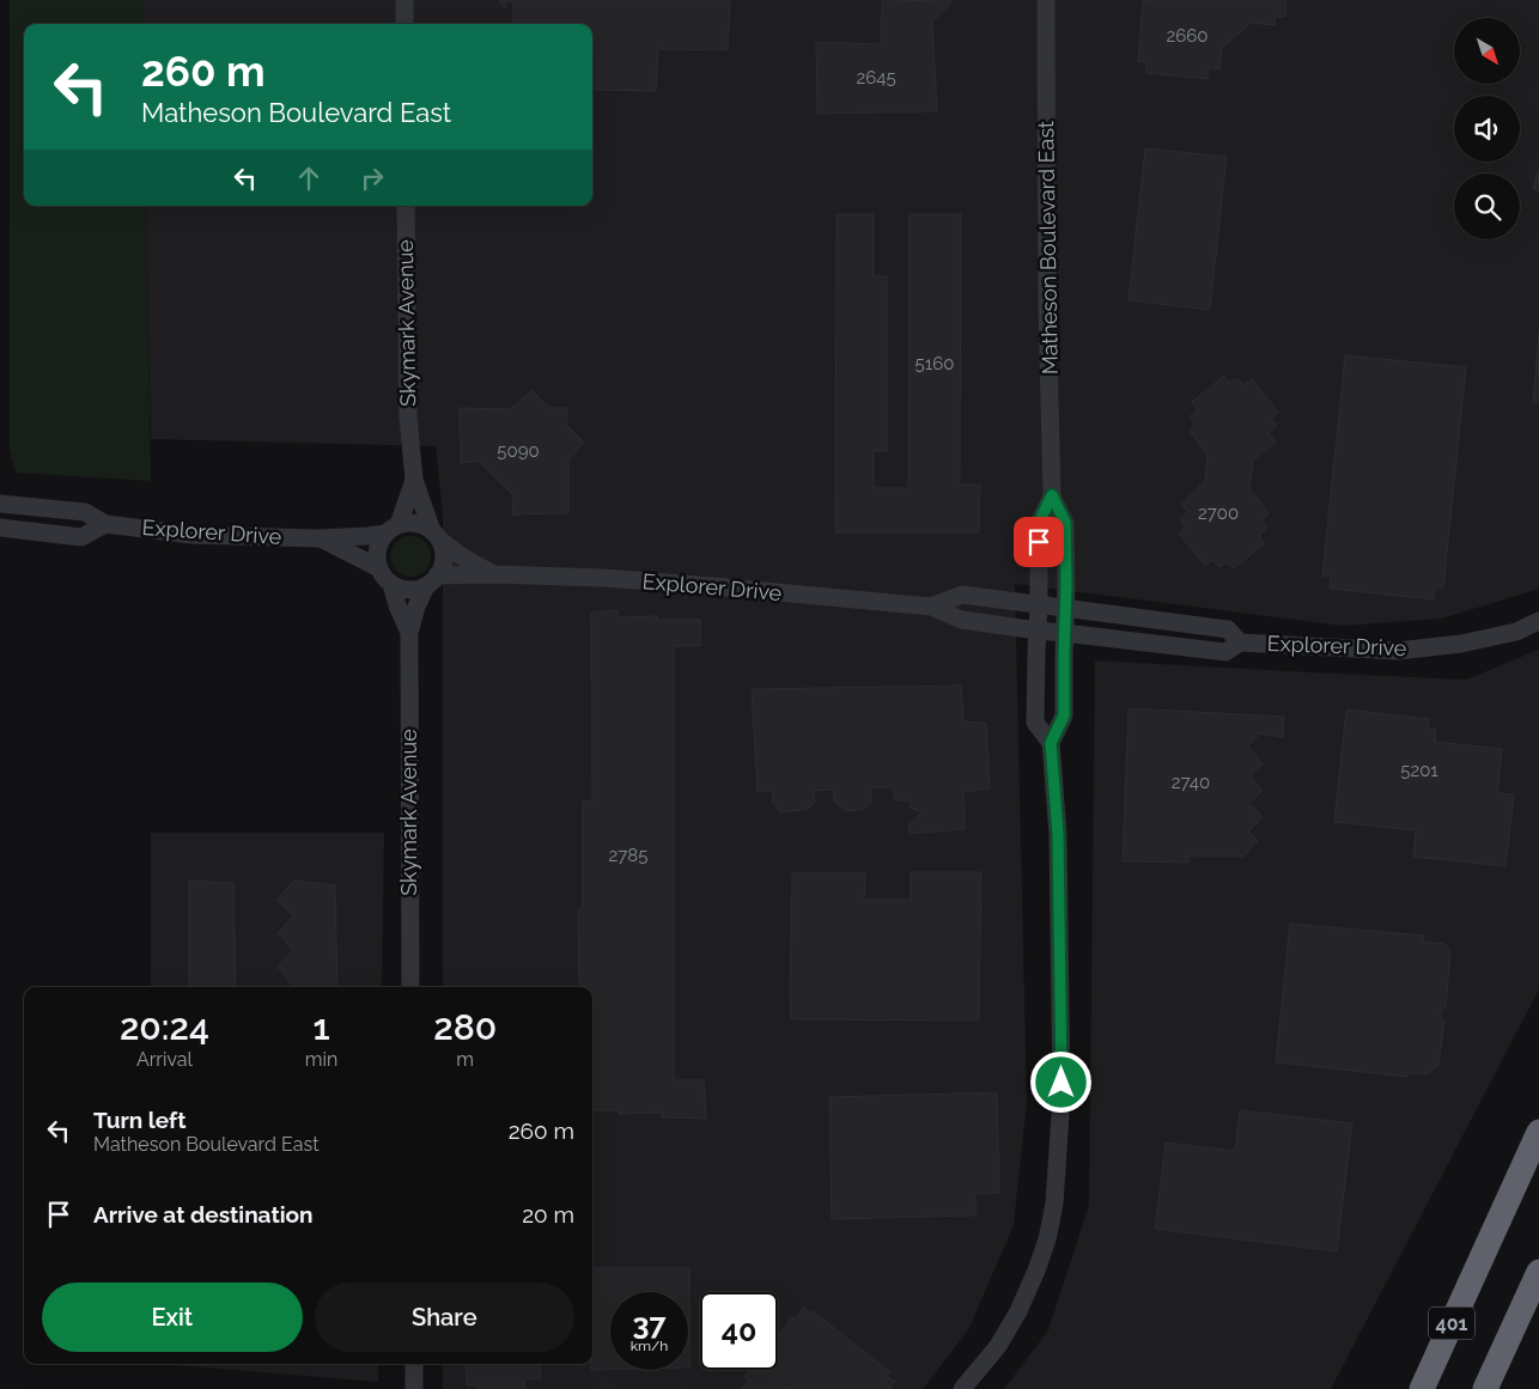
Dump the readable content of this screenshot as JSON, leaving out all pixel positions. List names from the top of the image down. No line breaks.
{"streets":{"highway":["401"],"street":["Matheson Boulevard East","Skymark Avenue","Explorer Drive"]},"crossings":[["Matheson Boulevard East","Explorer Drive"],["Skymark Avenue","Explorer Drive"]],"house_numbers":["2660","2645","5160","5090","2700","5201","2740","2785"],"north":"bottom right","page":{"turn":["260 m","Matheson Boulevard East"],"eta":["20:24","Arrival","1","min","280","m"],"list":[{"name":"Turn left","note":"Matheson Boulevard East","value":"260 m"},{"name":"Arrive at destination","value":"20 m"}],"buttons":["Exit","Share"],"speed":"37 km/h","limit":"40"}}
